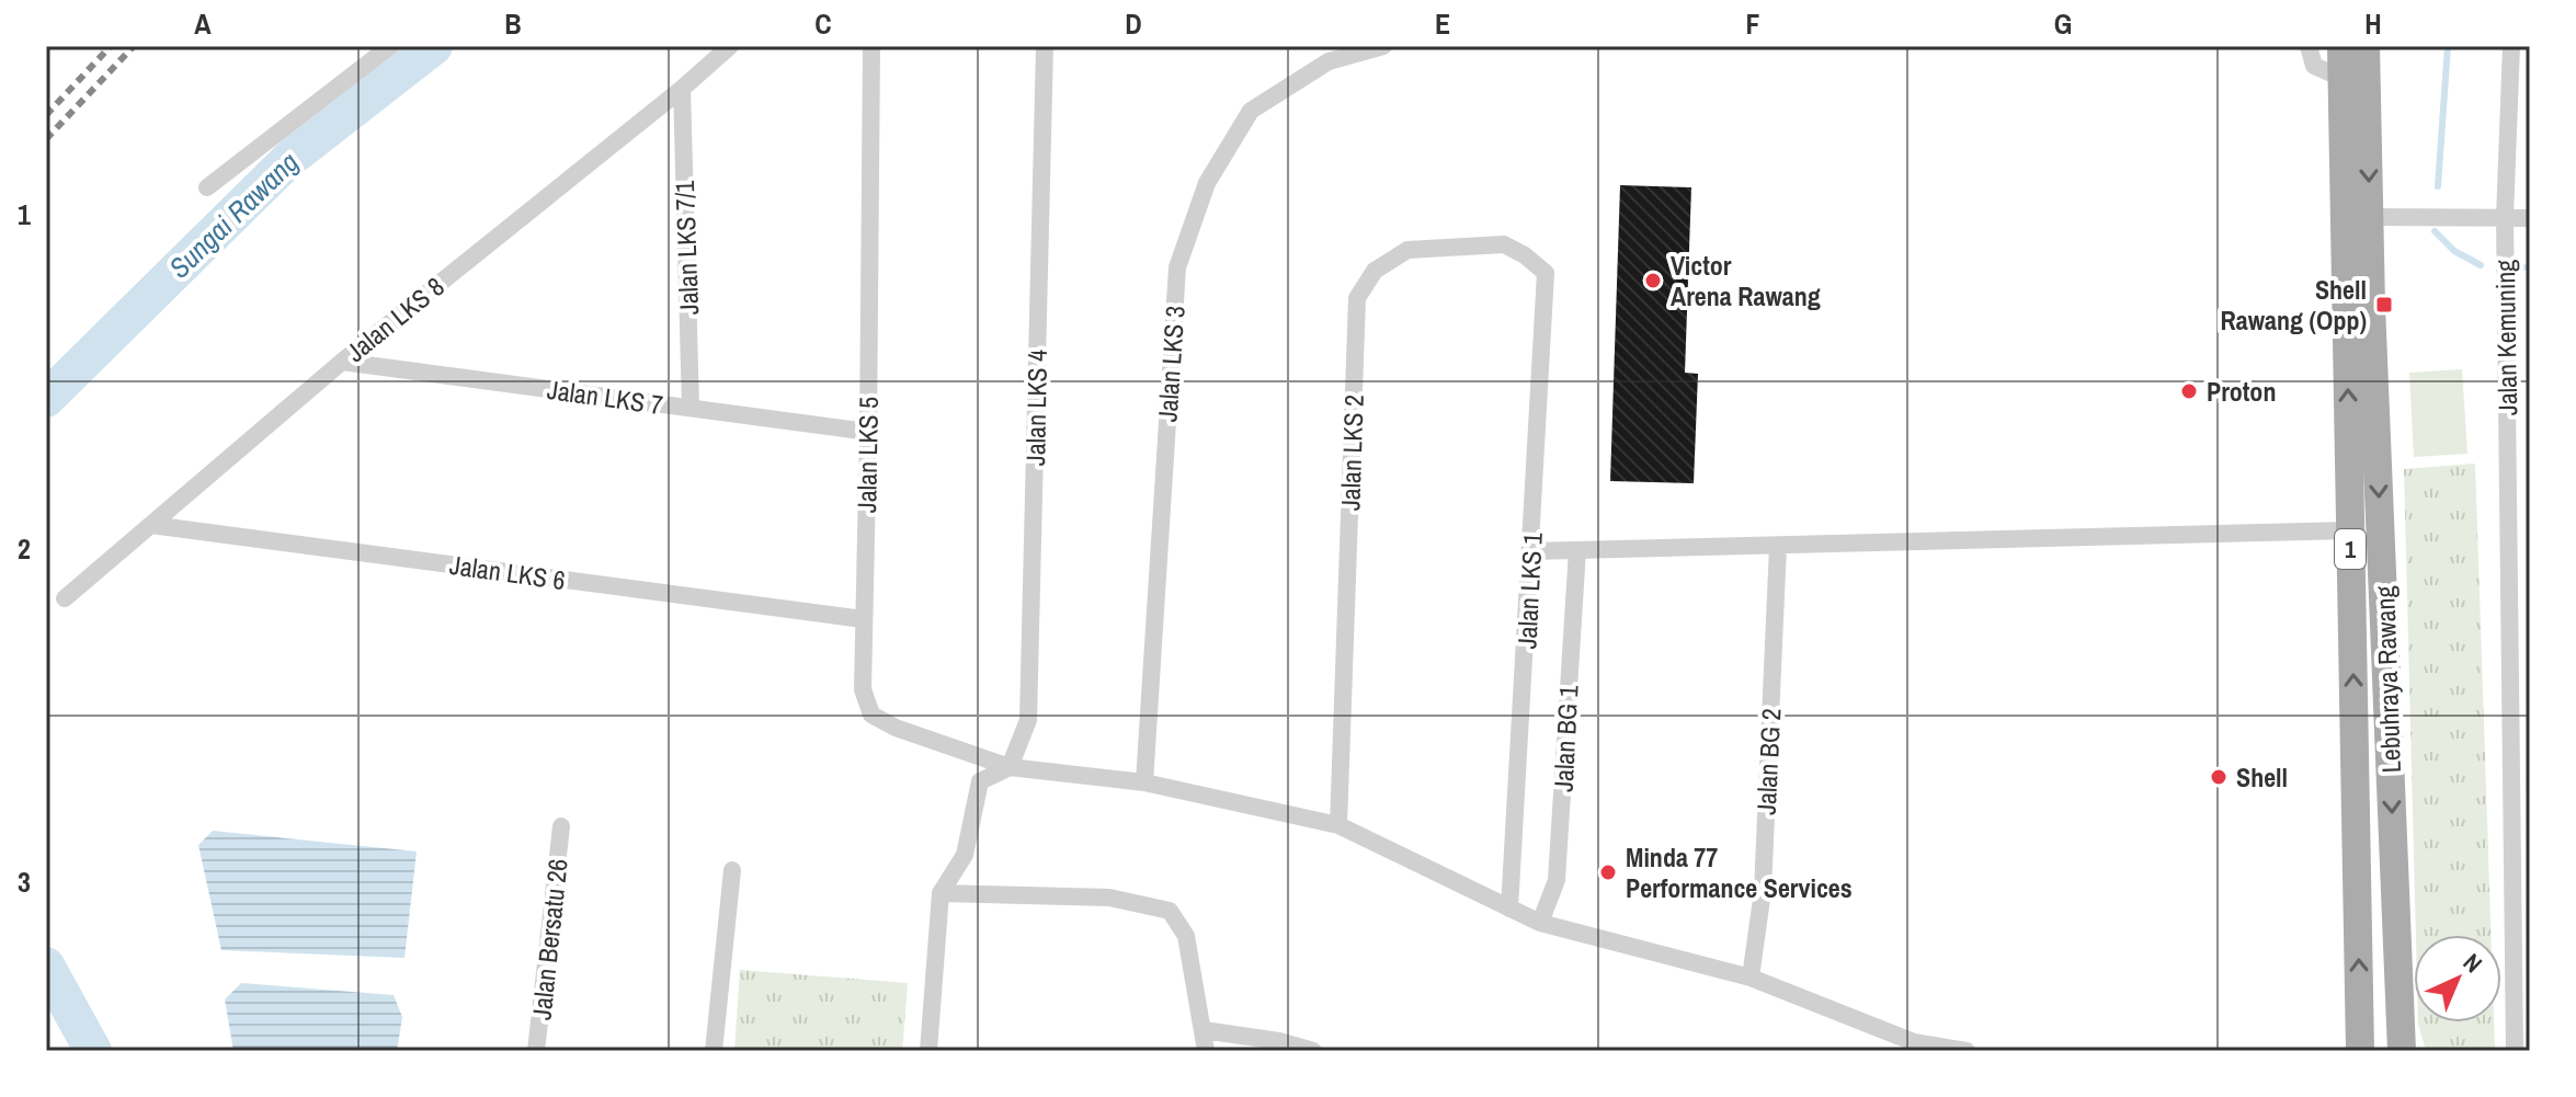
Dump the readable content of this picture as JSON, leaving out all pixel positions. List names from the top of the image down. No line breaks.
{"streets":{"main road":["1","Lebuhraya Rawang"],"street":["Jalan LKS 7/1","Jalan LKS 8","Jalan Kemuning","Jalan LKS 3","Jalan LKS 7","Jalan LKS 4","Jalan LKS 2","Jalan LKS 5","Jalan LKS 6","Jalan LKS 1","Jalan BG 1","Jalan BG 2","Jalan Bersatu 26"]},"crossings":[["Jalan LKS 7/1","Jalan LKS 8"],["Jalan LKS 7/1","Jalan LKS 7"],["Jalan LKS 8","Jalan LKS 7"],["Jalan LKS 8","Jalan LKS 6"],["Jalan LKS 3","Jalan LKS 5"],["Jalan LKS 7","Jalan LKS 5"],["Jalan LKS 4","Jalan LKS 5"],["Jalan LKS 2","Jalan LKS 5"],["Jalan LKS 2","Jalan LKS 1"],["Jalan LKS 5","Jalan LKS 6"],["Jalan LKS 5","Jalan LKS 1"],["Jalan LKS 5","Jalan BG 1"],["Jalan LKS 5","Jalan BG 2"]],"water":["Sungai Rawang"],"places":{"other":["Victor Arena Rawang","Proton","Shell","Minda 77 Performance Services"],"transit":["Shell Rawang (Opp)"]},"north":"top right","grid":{"columns":["A","B","C","D","E","F","G","H"],"rows":["1","2","3"]}}
